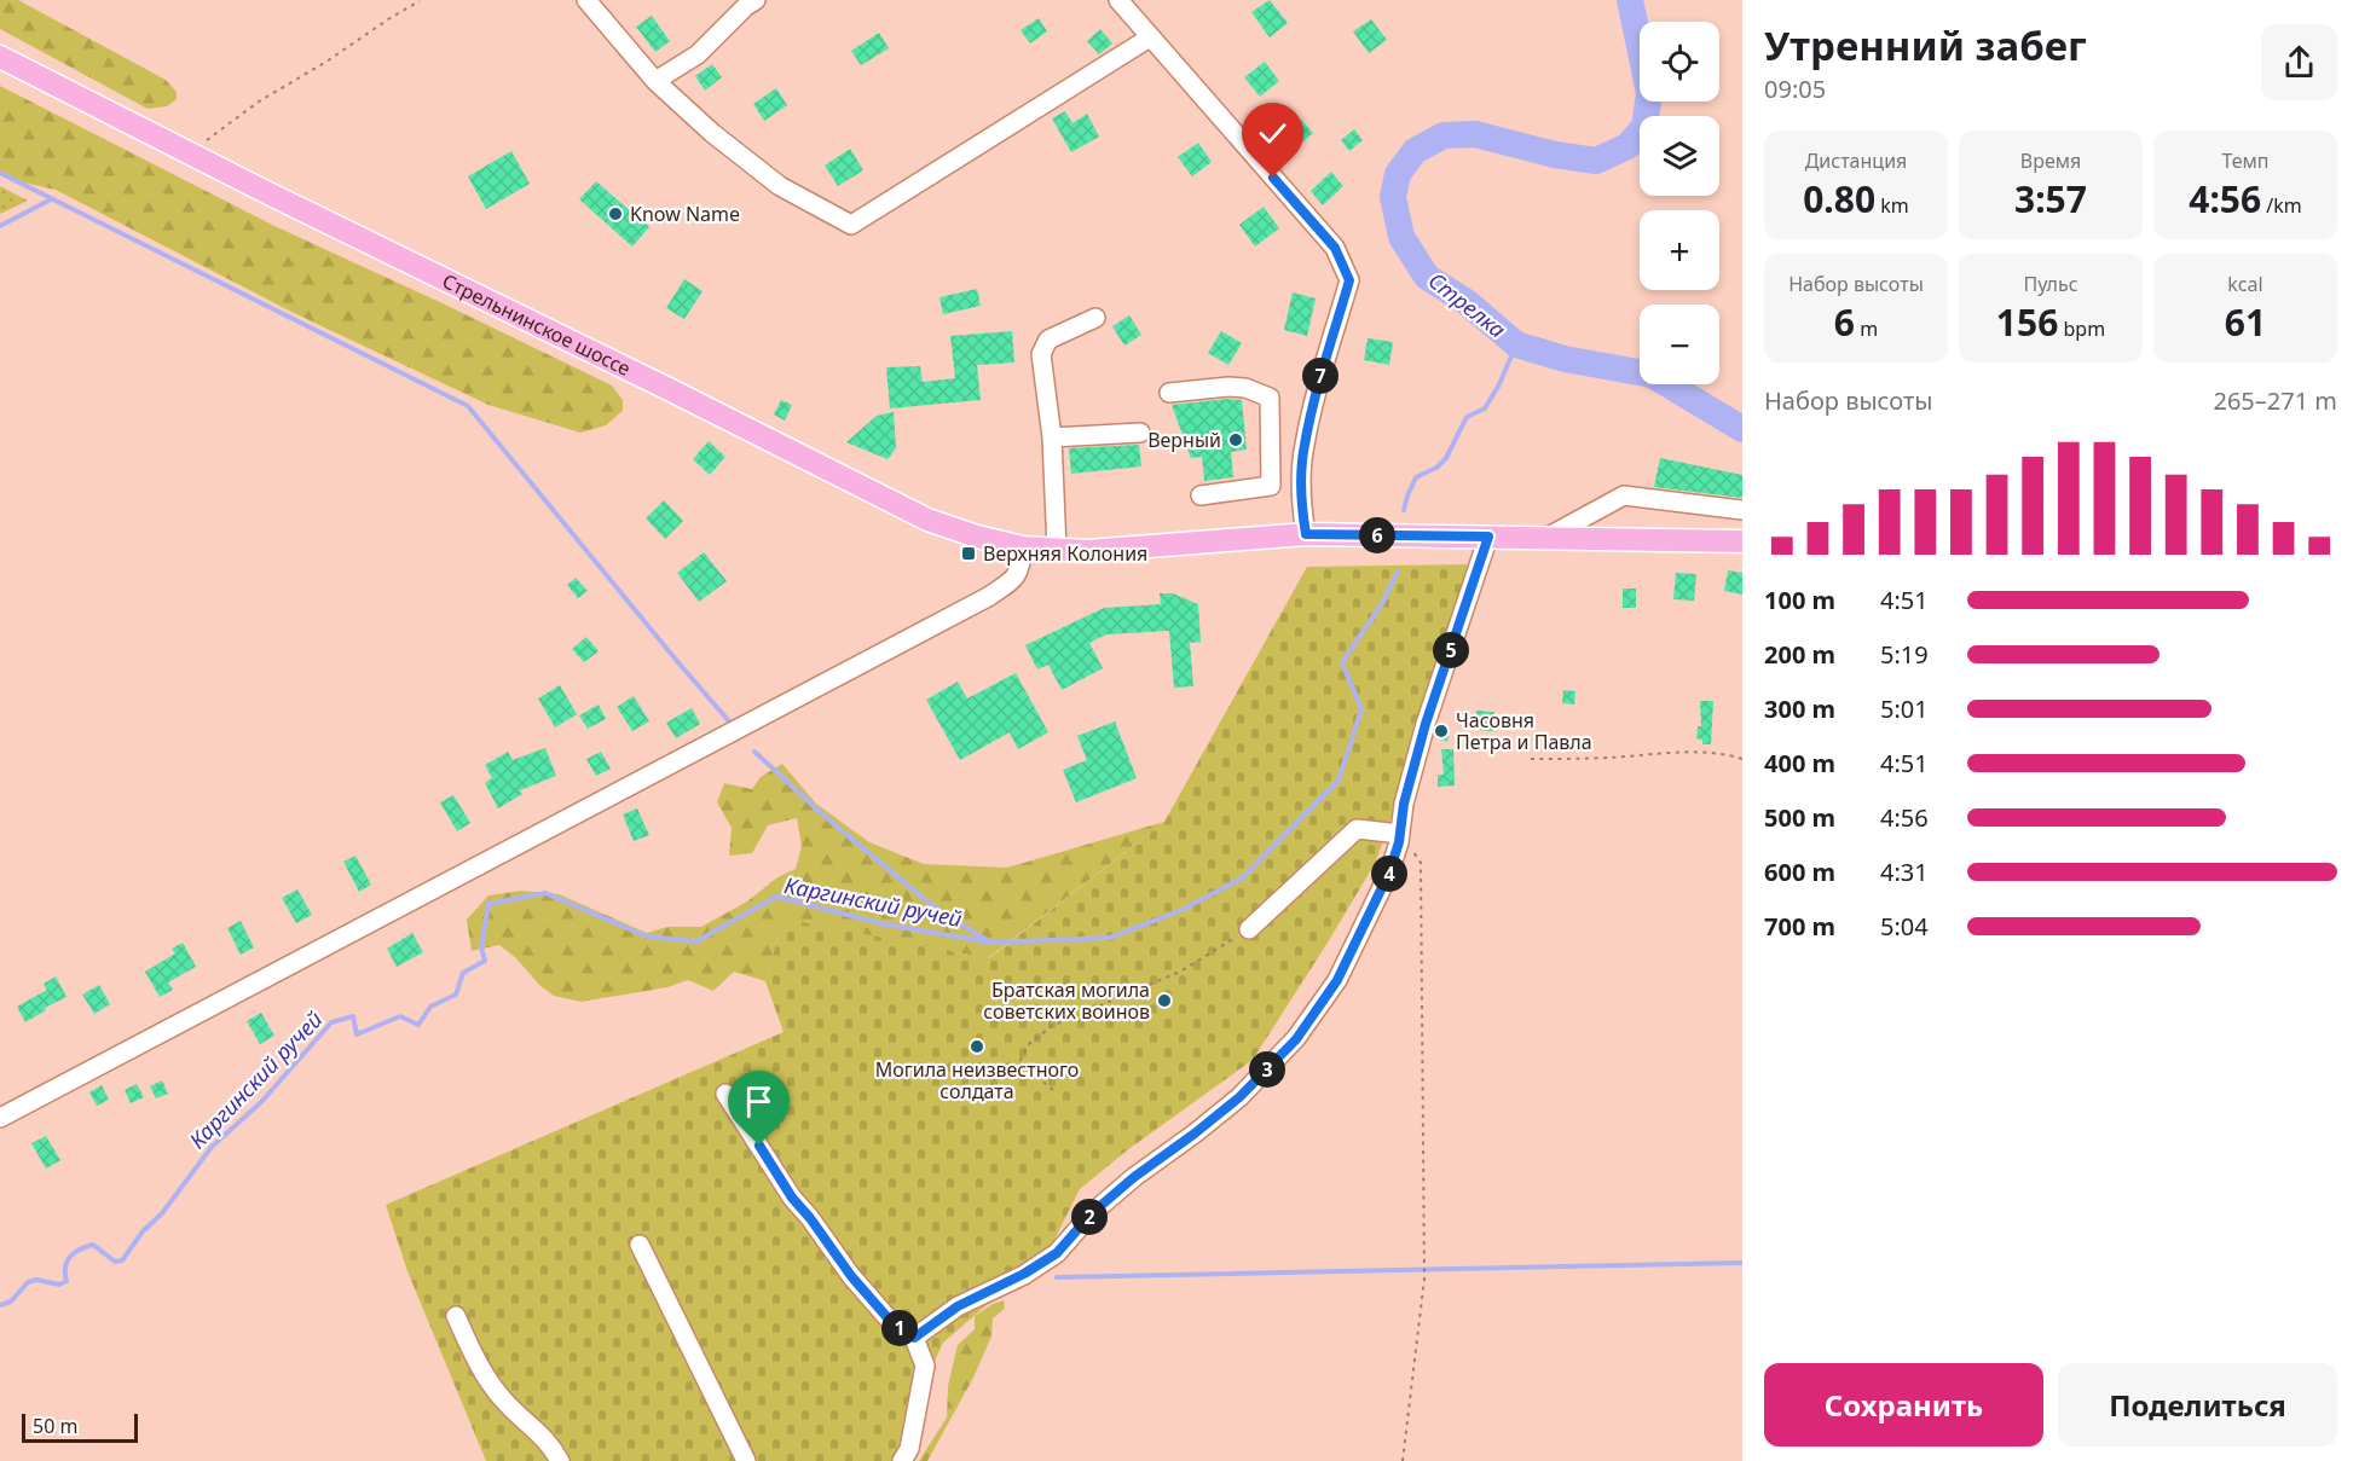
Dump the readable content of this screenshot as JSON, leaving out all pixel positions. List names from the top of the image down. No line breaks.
{"streets":{"main road":["Стрельнинское шоссе"]},"water":["Стрелка","Каргинский ручей"],"places":{"other":["Know Name","Верный","Часовня Петра и Павла","Братская могила советских воинов","Могила неизвестного солдата"],"transit":["Верхняя Колония"]},"scale_bar":"50 m","page":{"heading":["Утренний забег","09:05"],"map_buttons":["+","−"],"stats":[["Дистанция","0.80 km"],["Время","3:57"],["Темп","4:56 /km"],["Набор высоты","6 m"],["Пульс","156 bpm"],["kcal","61"]],"pins":["7","6","5","4","3","2","1"],"chart":["Набор высоты","265–271 m"],"list":[{"name":"100 m","note":"4:51"},{"name":"200 m","note":"5:19"},{"name":"300 m","note":"5:01"},{"name":"400 m","note":"4:51"},{"name":"500 m","note":"4:56"},{"name":"600 m","note":"4:31"},{"name":"700 m","note":"5:04"}],"buttons":["Сохранить","Поделиться"],"scale":"50 m"}}
